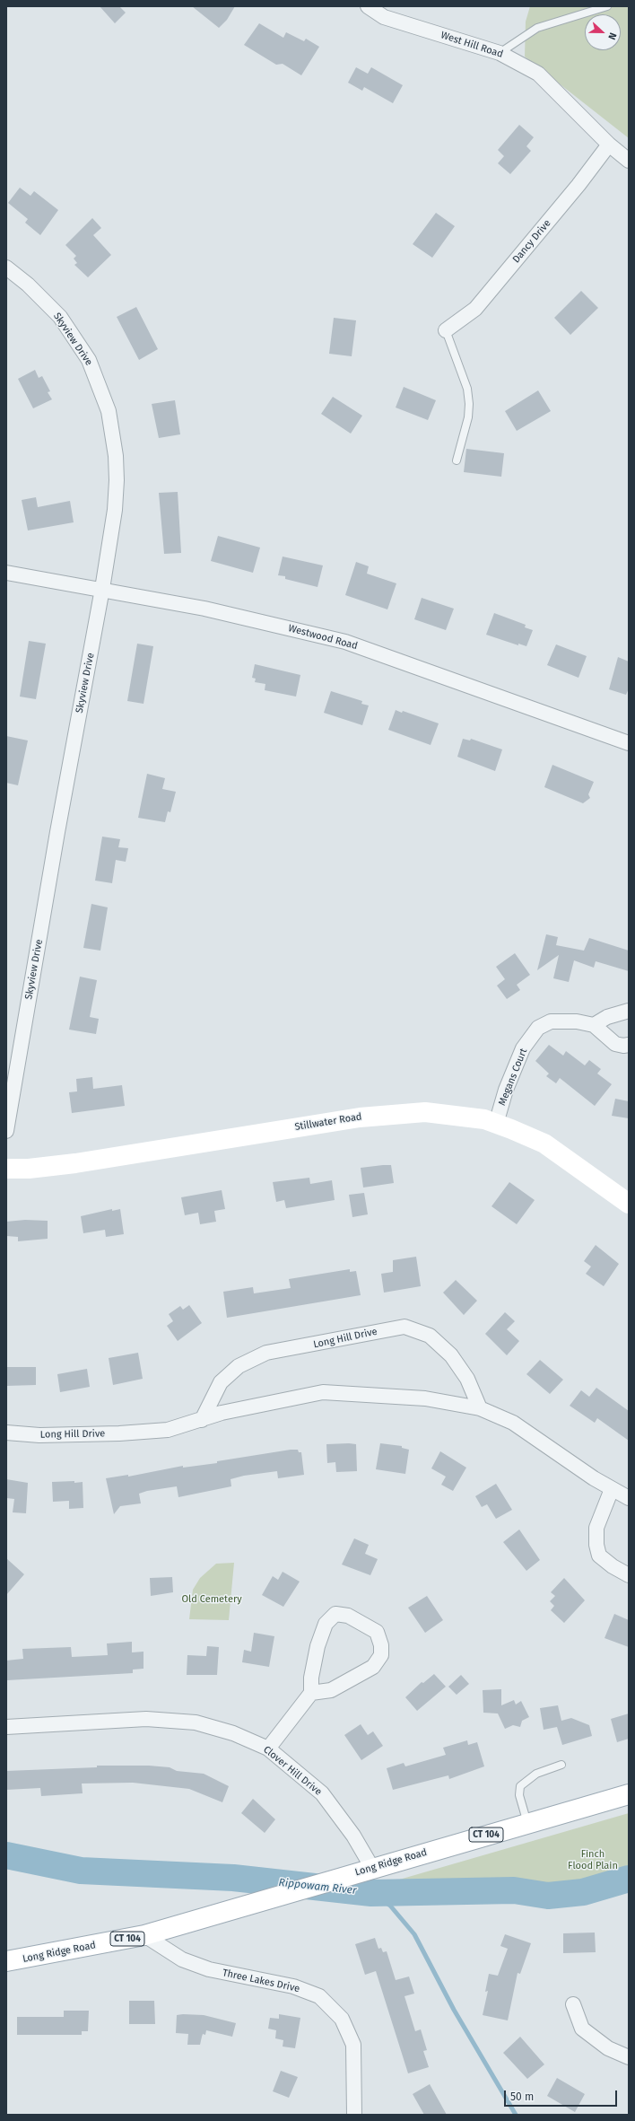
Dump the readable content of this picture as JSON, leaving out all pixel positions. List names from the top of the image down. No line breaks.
{"streets":{"main road":["Stillwater Road","CT 104","Long Ridge Road"],"street":["West Hill Road","Dancy Drive","Skyview Drive","Westwood Road","Megans Court","Long Hill Drive","Clover Hill Drive","Three Lakes Drive"]},"crossings":[["West Hill Road","Dancy Drive"],["Skyview Drive","Westwood Road"],["Megans Court","Stillwater Road"],["Clover Hill Drive","Long Ridge Road"],["Long Ridge Road","Three Lakes Drive"]],"water":["Rippowam River"],"parks":["Old Cemetery","Finch Flood Plain"],"scale_bar":"50 m","north":"right"}
